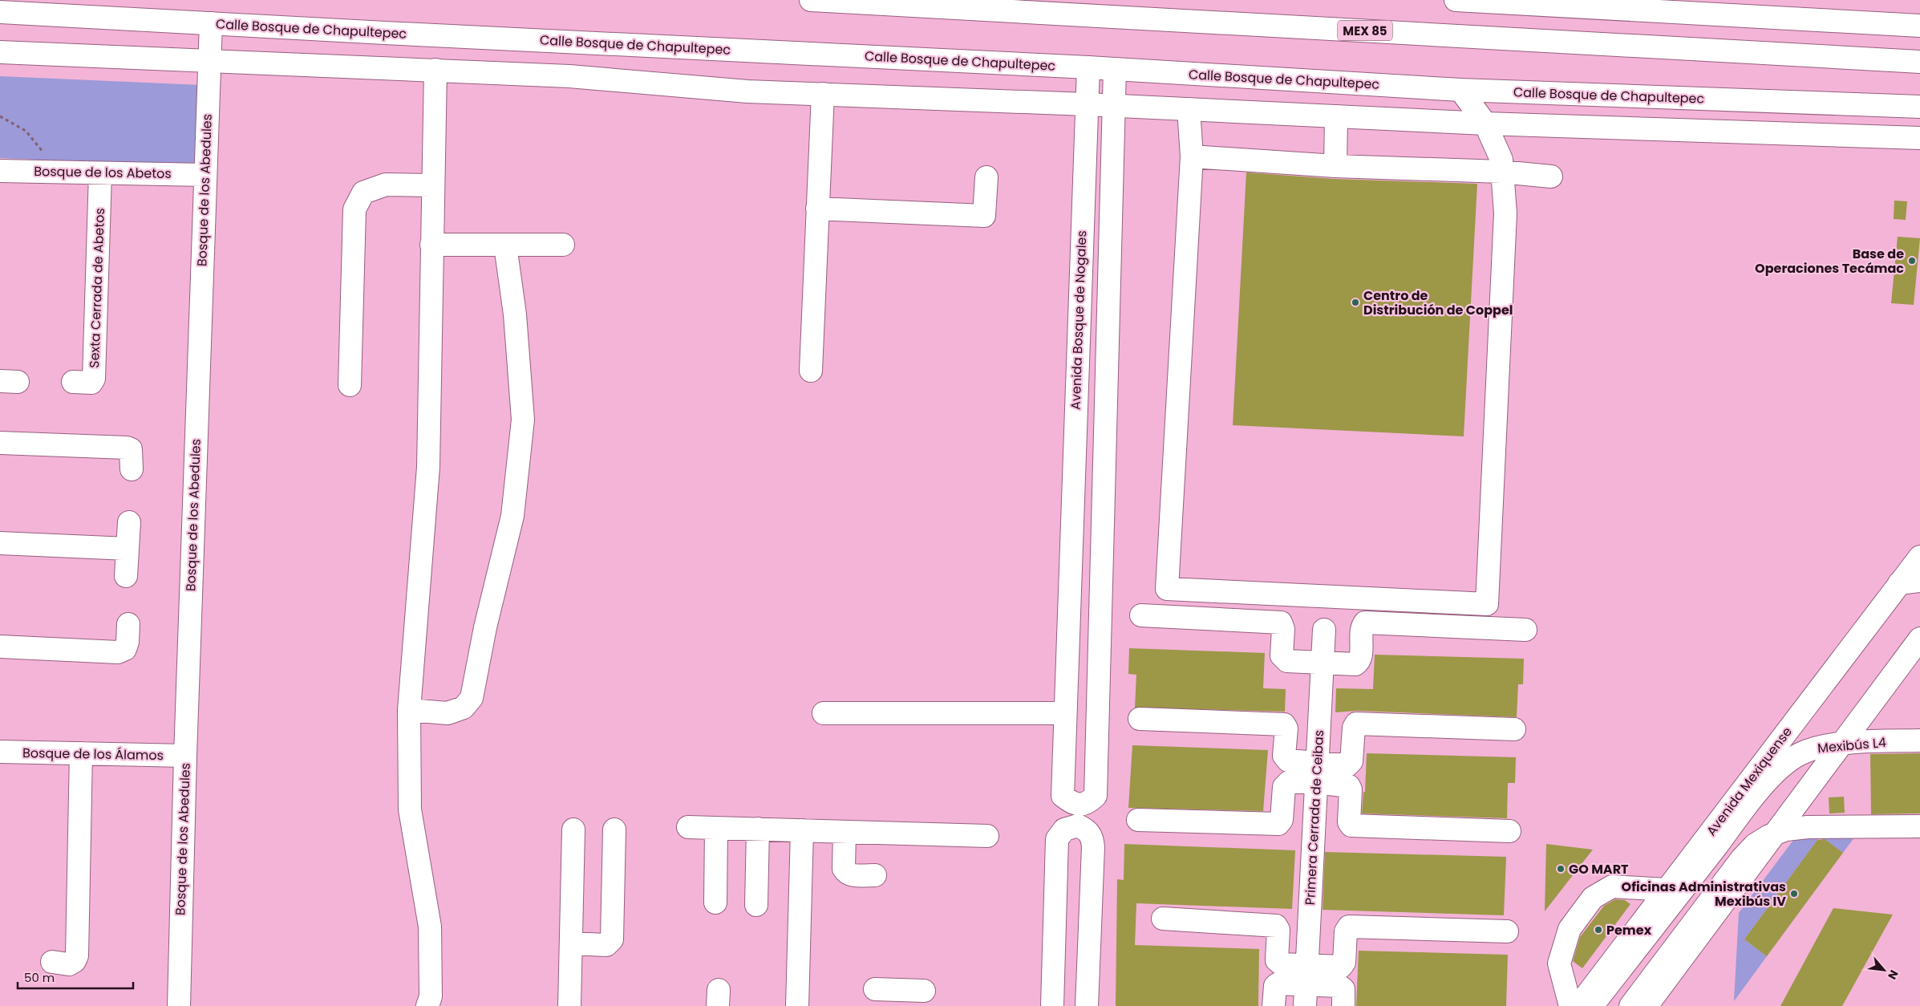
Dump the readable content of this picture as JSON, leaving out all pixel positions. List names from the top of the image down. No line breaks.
{"streets":{"main road":["Calle Bosque de Chapultepec","MEX 85","Bosque de los Abetos","Bosque de los Abedules","Sexta Cerrada de Abetos","Avenida Bosque de Nogales","Mexibús L4","Bosque de los Álamos","Avenida Mexiquense","Primera Cerrada de Ceibas"]},"crossings":[["Calle Bosque de Chapultepec","Bosque de los Abedules"],["Calle Bosque de Chapultepec","Avenida Bosque de Nogales"],["Bosque de los Abetos","Bosque de los Abedules"],["Bosque de los Abetos","Sexta Cerrada de Abetos"],["Bosque de los Abedules","Bosque de los Álamos"]],"places":["Base de Operaciones Tecámac","Centro de Distribución de Coppel","GO MART","Oficinas Administrativas Mexibús IV","Pemex"],"scale_bar":"50 m","north":"bottom right"}
